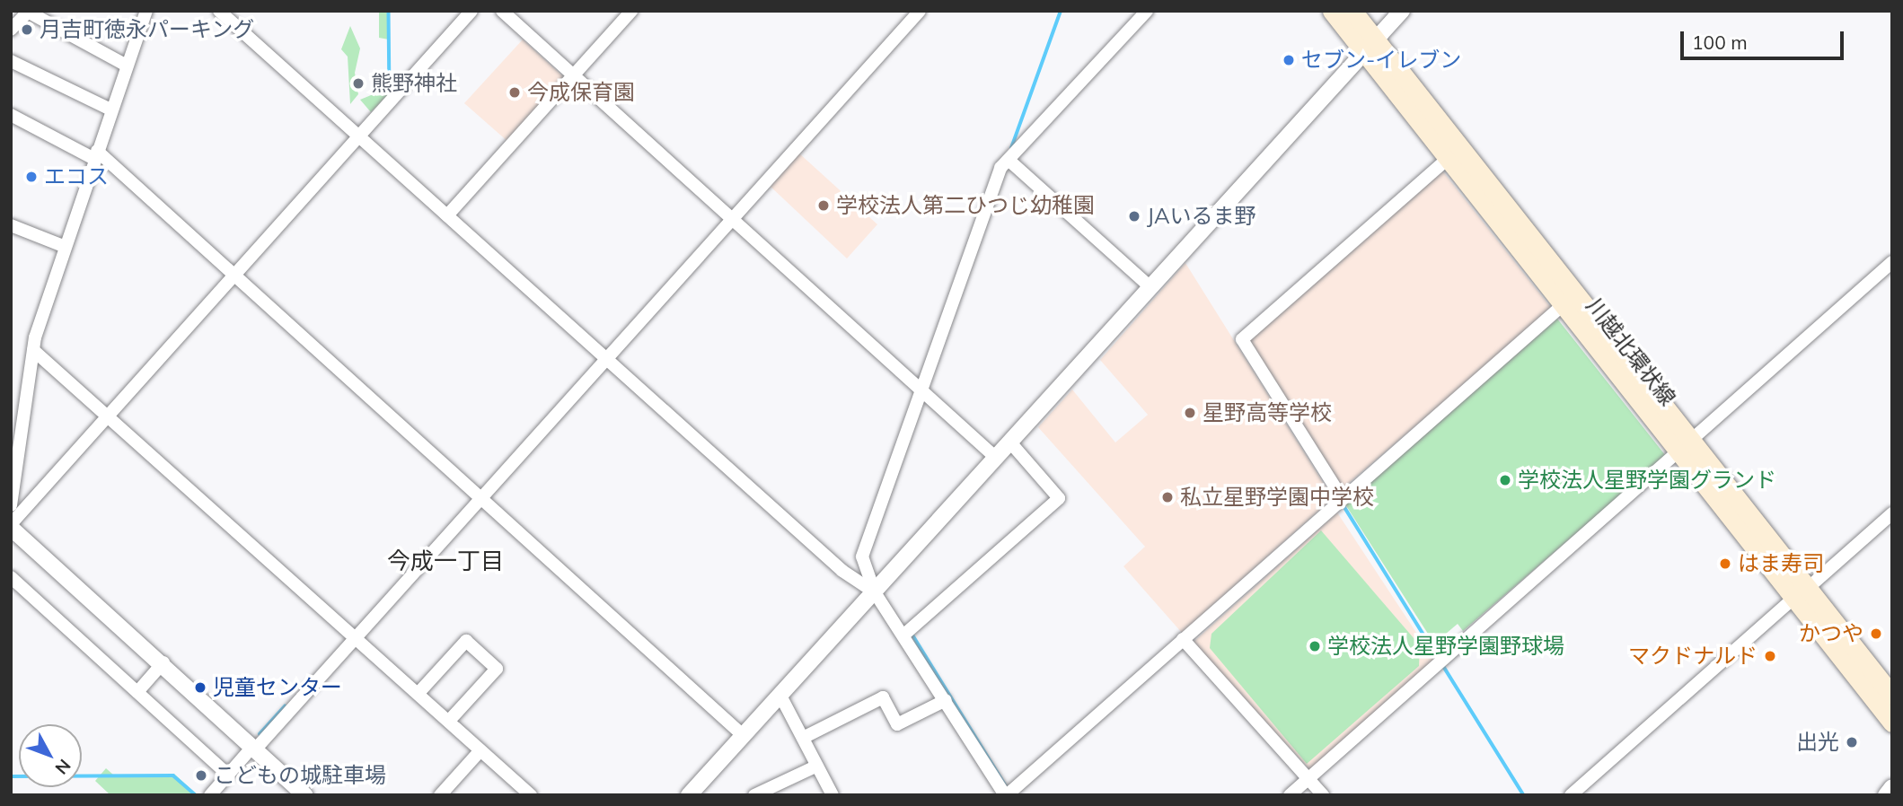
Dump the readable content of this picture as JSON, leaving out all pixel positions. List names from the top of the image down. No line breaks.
{"streets":{"main road":["川越北環状線"]},"districts":["今成一丁目"],"places":["月吉町徳永パーキング","セブン-イレブン","熊野神社","今成保育園","エコス","学校法人第二ひつじ幼稚園","JAいるま野","星野高等学校","学校法人星野学園グランド","私立星野学園中学校","はま寿司","かつや","学校法人星野学園野球場","マクドナルド","児童センター","出光","こどもの城駐車場"],"scale_bar":"100 m","north":"bottom right"}
